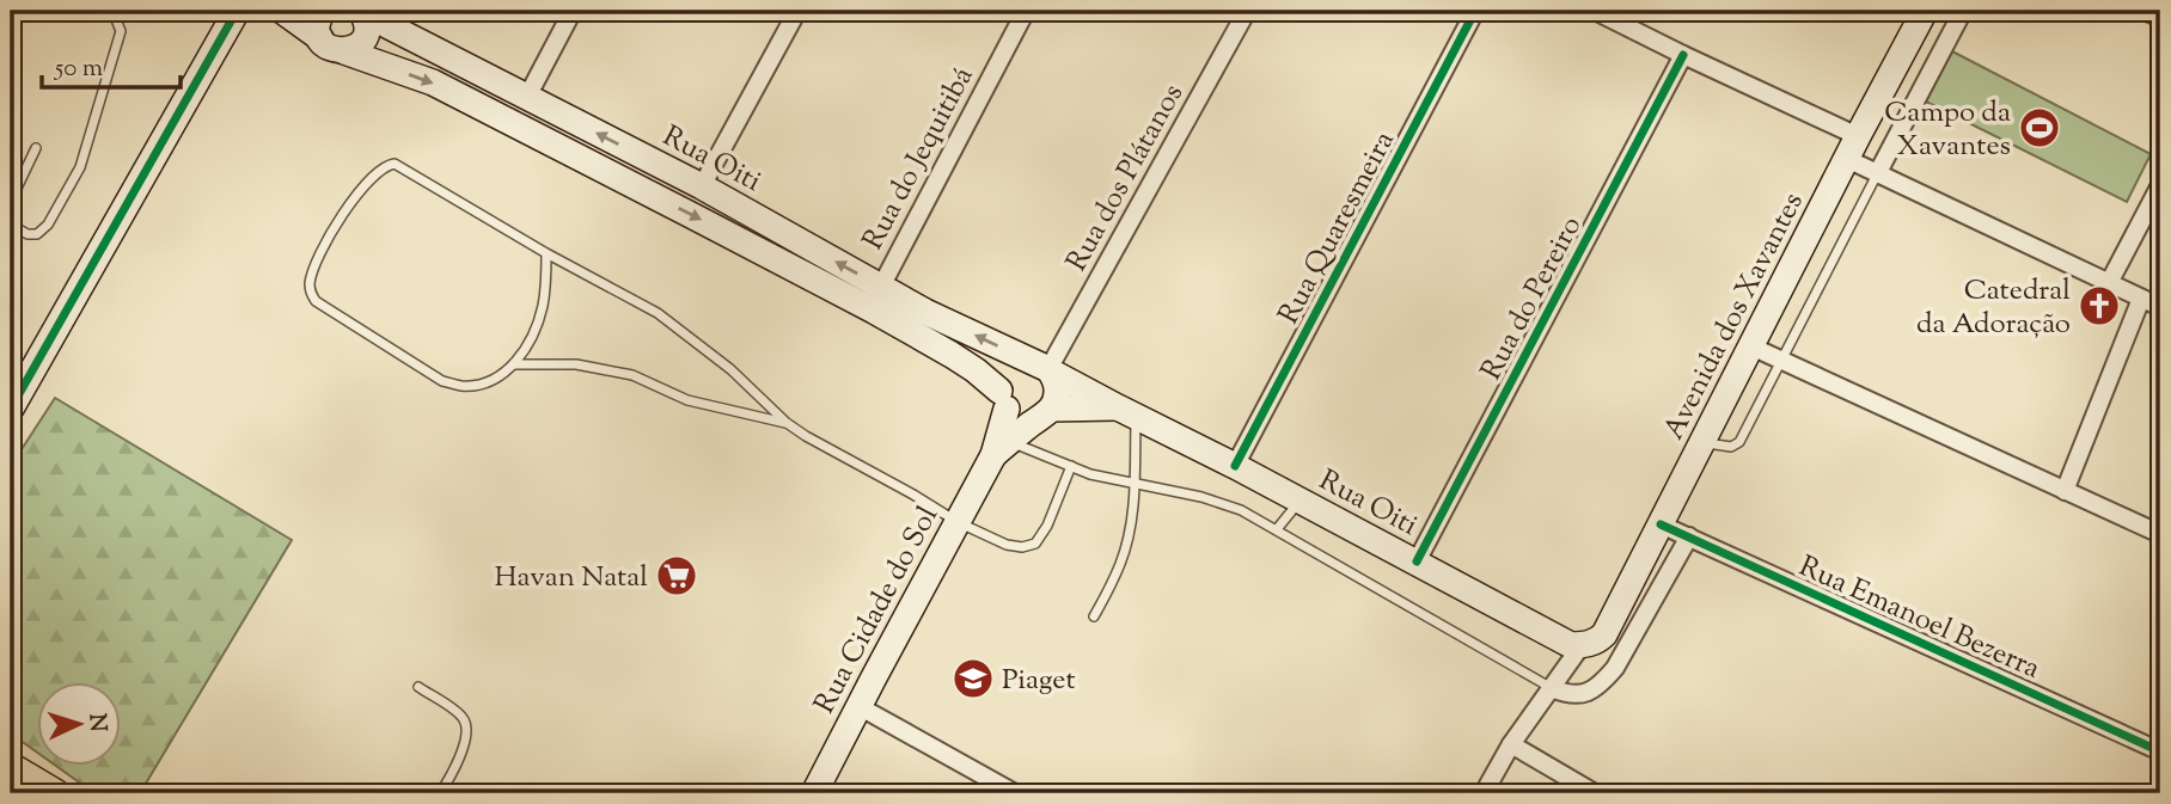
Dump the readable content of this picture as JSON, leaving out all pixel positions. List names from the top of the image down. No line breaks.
{"streets":{"main road":["Rua Oiti","Avenida dos Xavantes","Rua Cidade do Sol"],"street":["Rua do Jequitibá","Rua dos Plátanos","Rua Quaresmeira","Rua do Pereiro","Rua Emanoel Bezerra"]},"crossings":[["Rua Oiti","Rua do Jequitibá"],["Rua Oiti","Rua dos Plátanos"],["Rua Oiti","Rua Quaresmeira"],["Rua Oiti","Rua do Pereiro"],["Rua Oiti","Avenida dos Xavantes"],["Rua Oiti","Rua Cidade do Sol"],["Rua dos Plátanos","Rua Cidade do Sol"],["Avenida dos Xavantes","Rua Emanoel Bezerra"]],"places":{"sports":["Campo da Xavantes"],"church":["Catedral da Adoração"],"supermarket":["Havan Natal"],"school or university":["Piaget"]},"scale_bar":"50 m","north":"right"}
